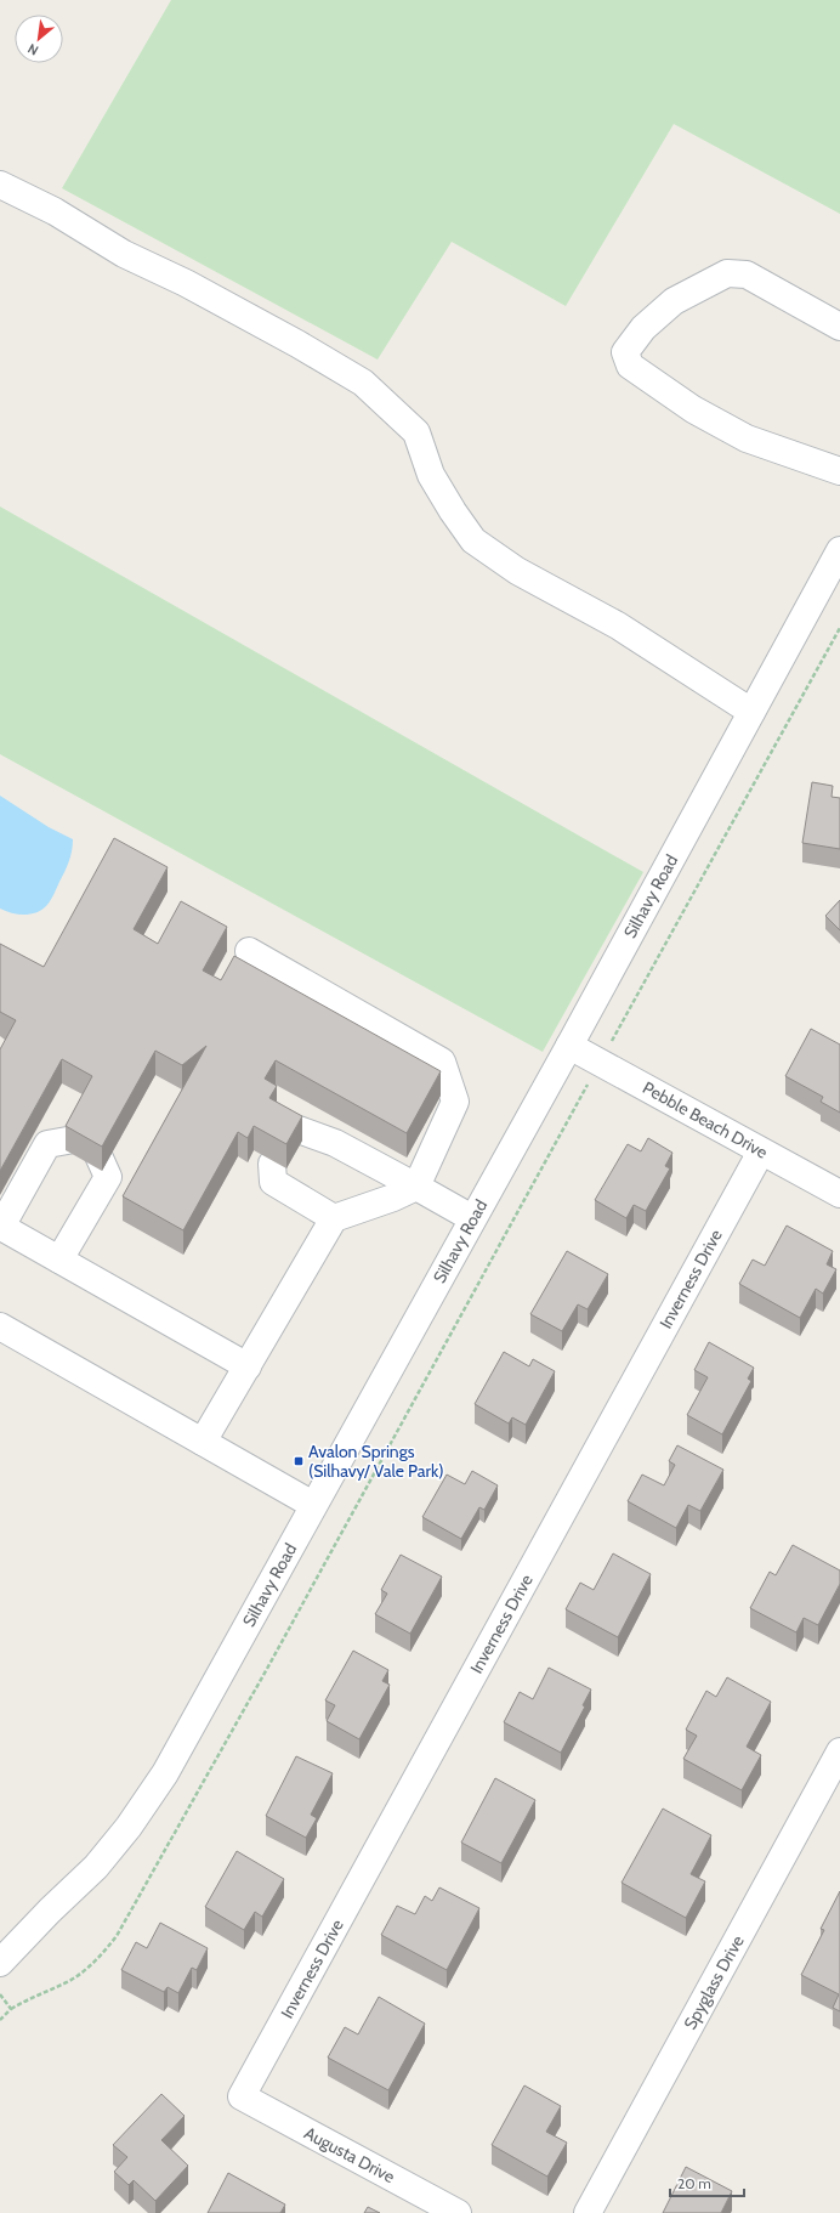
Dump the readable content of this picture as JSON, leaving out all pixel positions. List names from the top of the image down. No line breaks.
{"streets":{"street":["Silhavy Road","Pebble Beach Drive","Inverness Drive","Spyglass Drive","Augusta Drive"]},"crossings":[["Silhavy Road","Pebble Beach Drive"],["Pebble Beach Drive","Inverness Drive"],["Inverness Drive","Augusta Drive"]],"places":{"transit":["Avalon Springs (Silhavy/ Vale Park)"]},"scale_bar":"20 m","north":"bottom left"}
